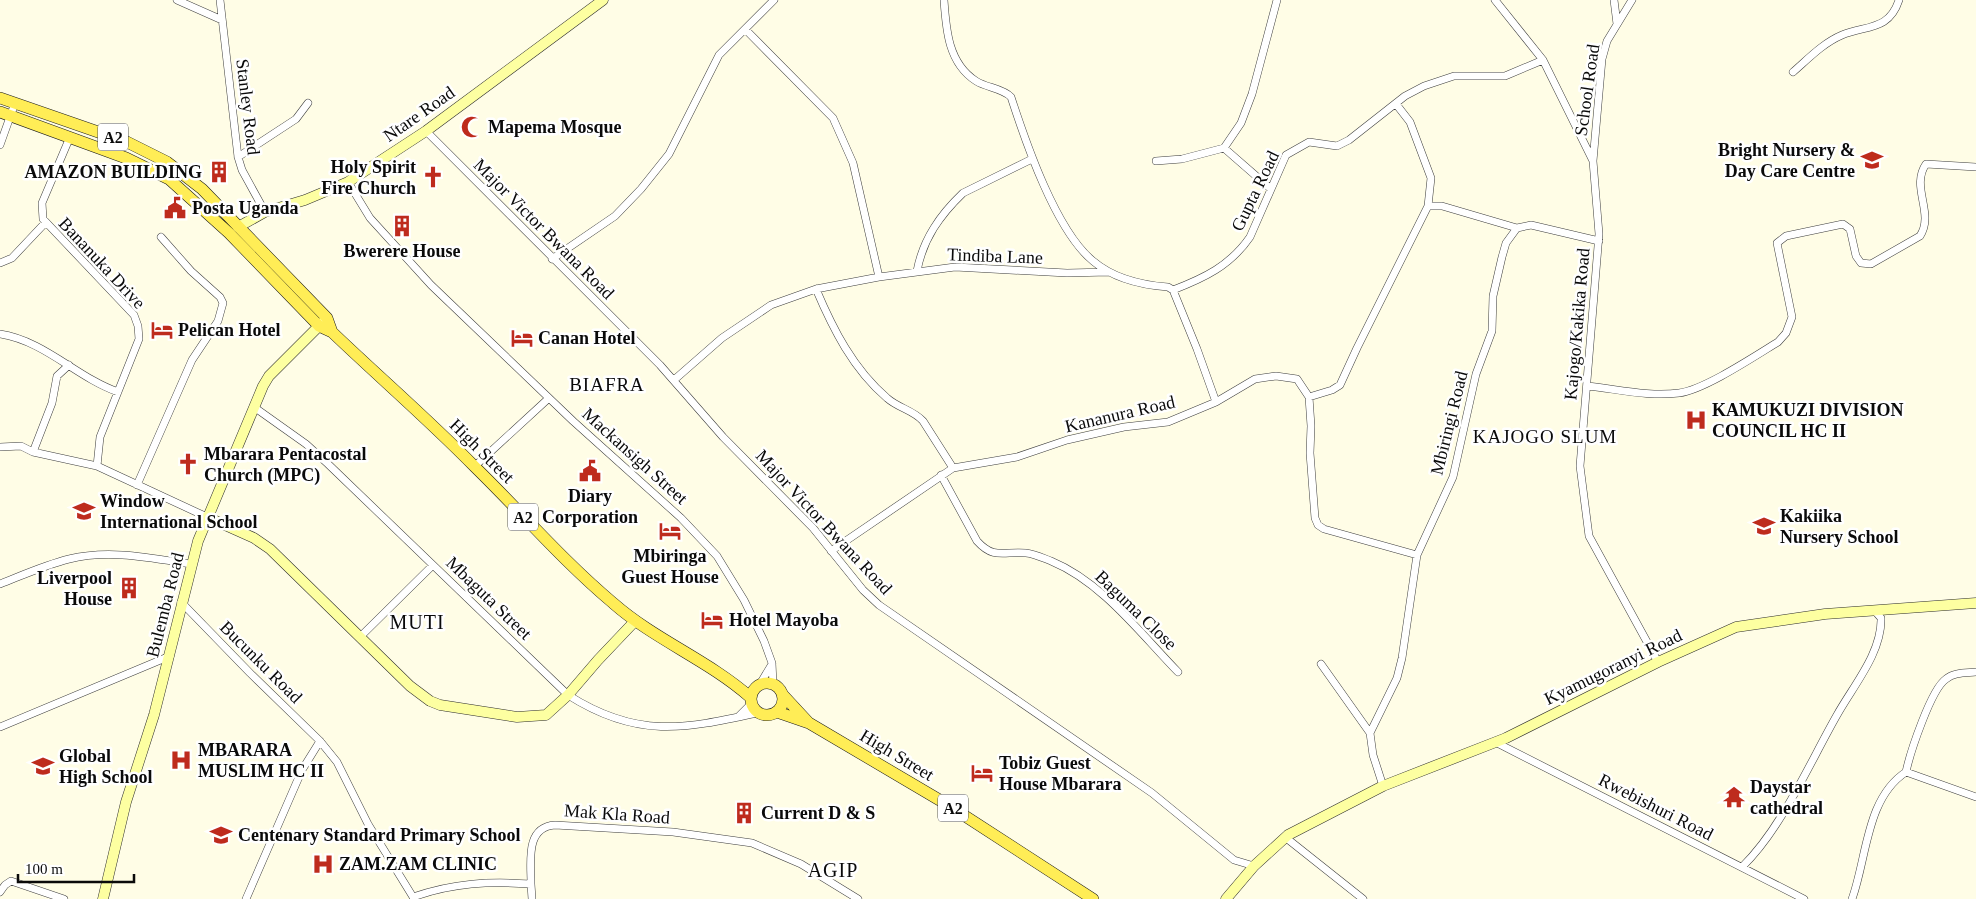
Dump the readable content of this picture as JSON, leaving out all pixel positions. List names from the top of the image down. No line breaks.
{"streets":{"main road":["Ntare Road","A2","High Street","Bulemba Road","Kyamugoranyi Road"],"street":["School Road","Stanley Road","Gupta Road","Major Victor Bwana Road","Tindiba Lane","Bananuka Drive","Kajogo/Kakika Road","Kananura Road","Mbiringi Road","Mackansigh Street","Mbaguta Street","Baguma Close","Bucunku Road","Rwebishuri Road","Mak Kla Road"]},"crossings":[["School Road","Kajogo/Kakika Road"],["Stanley Road","Ntare Road"],["Ntare Road","Major Victor Bwana Road"],["Ntare Road","High Street"],["Ntare Road","Mackansigh Street"],["A2","High Street"],["A2","Mackansigh Street"],["A2","Mbaguta Street"],["Gupta Road","Kajogo/Kakika Road"],["Major Victor Bwana Road","Tindiba Lane"],["Major Victor Bwana Road","Kananura Road"],["Major Victor Bwana Road","Kyamugoranyi Road"],["Bananuka Drive","High Street"],["Kajogo/Kakika Road","Kyamugoranyi Road"],["Kananura Road","Baguma Close"],["High Street","Mackansigh Street"],["High Street","Mbaguta Street"],["High Street","Bulemba Road"],["Mackansigh Street","Mbaguta Street"],["Mbaguta Street","Bulemba Road"],["Bulemba Road","Bucunku Road"],["Kyamugoranyi Road","Rwebishuri Road"]],"districts":["BIAFRA","KAJOGO SLUM","MUTI","AGIP"],"places":{"mosque":["Mapema Mosque"],"school or university":["Bright Nursery & Day Care Centre","Window International School","Kakiika Nursery School","Global High School","Centenary Standard Primary School"],"building":["AMAZON BUILDING","Bwerere House","Liverpool House","Current D & S"],"church":["Holy Spirit Fire Church","Mbarara Pentacostal Church (MPC)"],"public building":["Posta Uganda","Diary Corporation"],"hotel":["Pelican Hotel","Canan Hotel","Mbiringa Guest House","Hotel Mayoba","Tobiz Guest House Mbarara"],"hospital":["KAMUKUZI DIVISION COUNCIL HC II","MBARARA MUSLIM HC II","ZAM.ZAM CLINIC"],"temple":["Daystar cathedral"]},"scale_bar":"100 m"}
